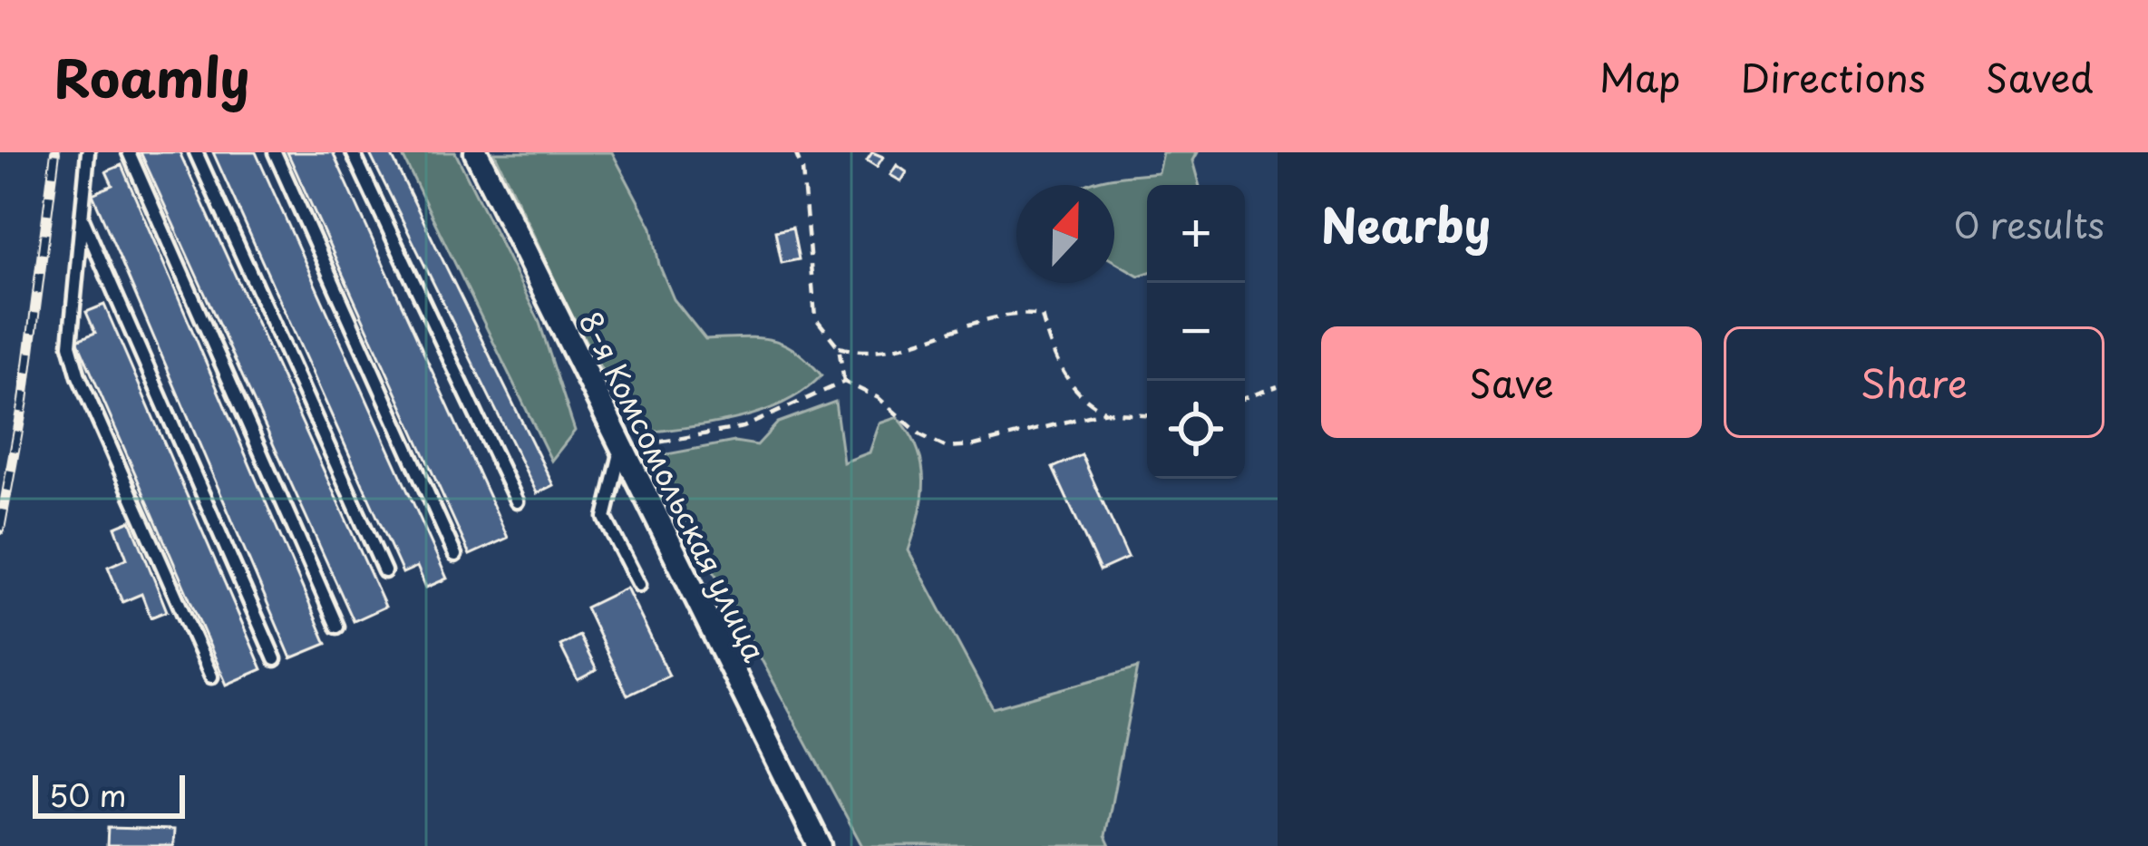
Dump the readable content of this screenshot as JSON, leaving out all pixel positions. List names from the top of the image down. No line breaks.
{"streets":{"street":["8-я Комсомольская улица"]},"scale_bar":"50 m","north":"top","page":{"header":"Roamly","nav":["Map","Directions","Saved"],"heading":["Nearby","0 results"],"map_buttons":["+","−"],"buttons":["Save","Share"],"scale":"50 m"}}
